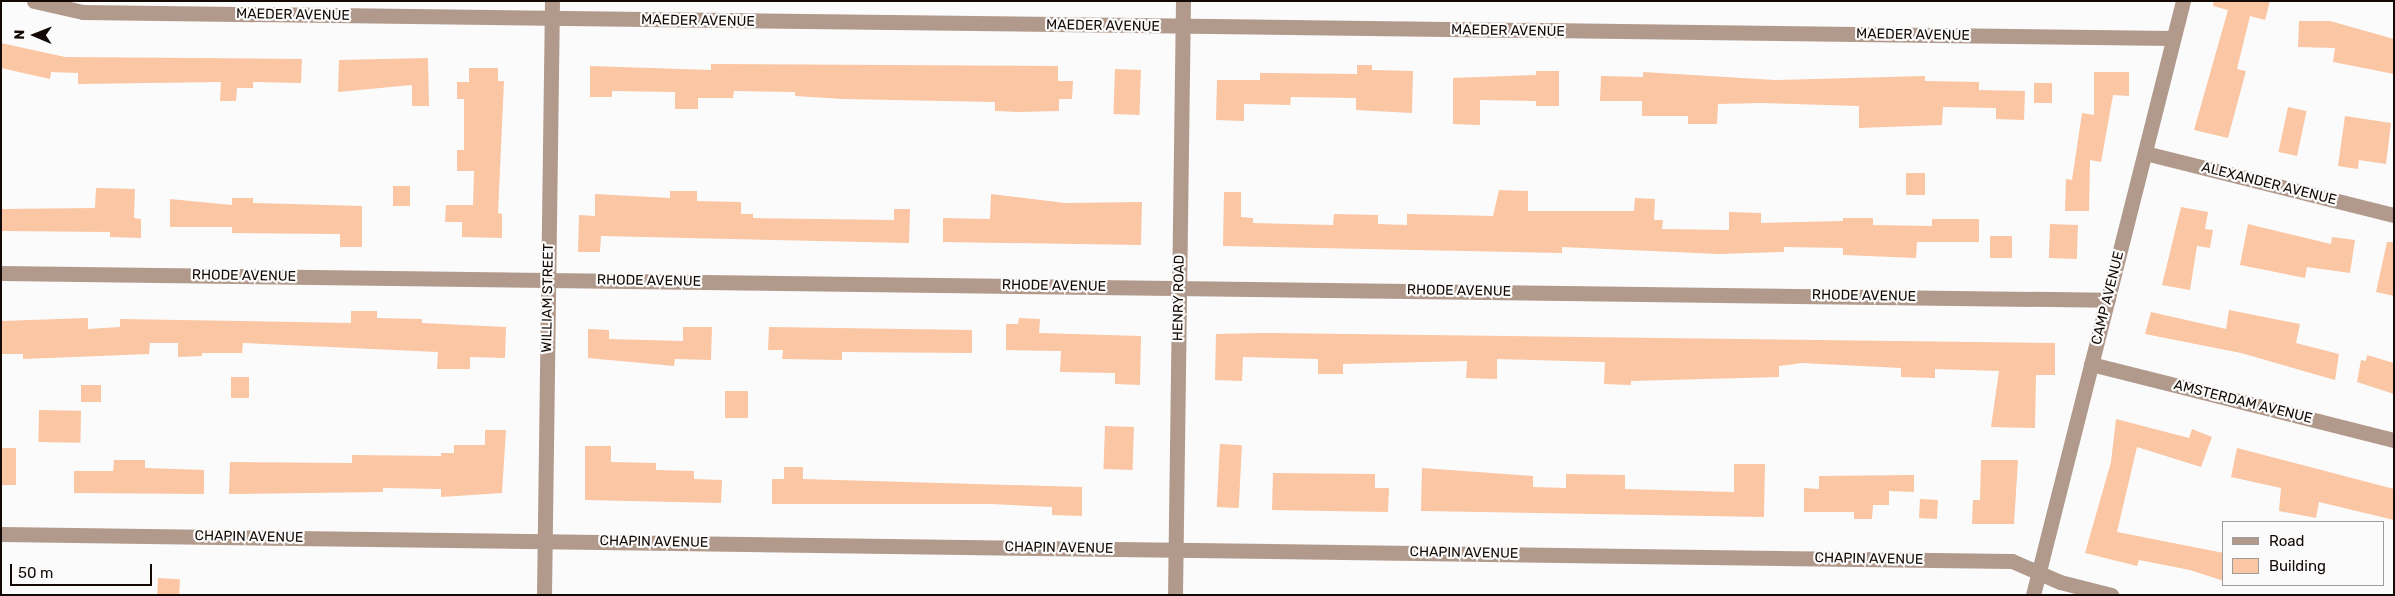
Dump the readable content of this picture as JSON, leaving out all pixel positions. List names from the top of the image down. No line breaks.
{"streets":{"street":["MAEDER AVENUE","ALEXANDER AVENUE","RHODE AVENUE","WILLIAM STREET","HENRY ROAD","CAMP AVENUE","AMSTERDAM AVENUE","CHAPIN AVENUE"]},"crossings":[["MAEDER AVENUE","WILLIAM STREET"],["MAEDER AVENUE","HENRY ROAD"],["MAEDER AVENUE","CAMP AVENUE"],["ALEXANDER AVENUE","CAMP AVENUE"],["RHODE AVENUE","WILLIAM STREET"],["RHODE AVENUE","HENRY ROAD"],["RHODE AVENUE","CAMP AVENUE"],["WILLIAM STREET","CHAPIN AVENUE"],["HENRY ROAD","CHAPIN AVENUE"],["CAMP AVENUE","AMSTERDAM AVENUE"],["CAMP AVENUE","CHAPIN AVENUE"]],"legend":["Road","Building"],"scale_bar":"50 m","north":"left"}
